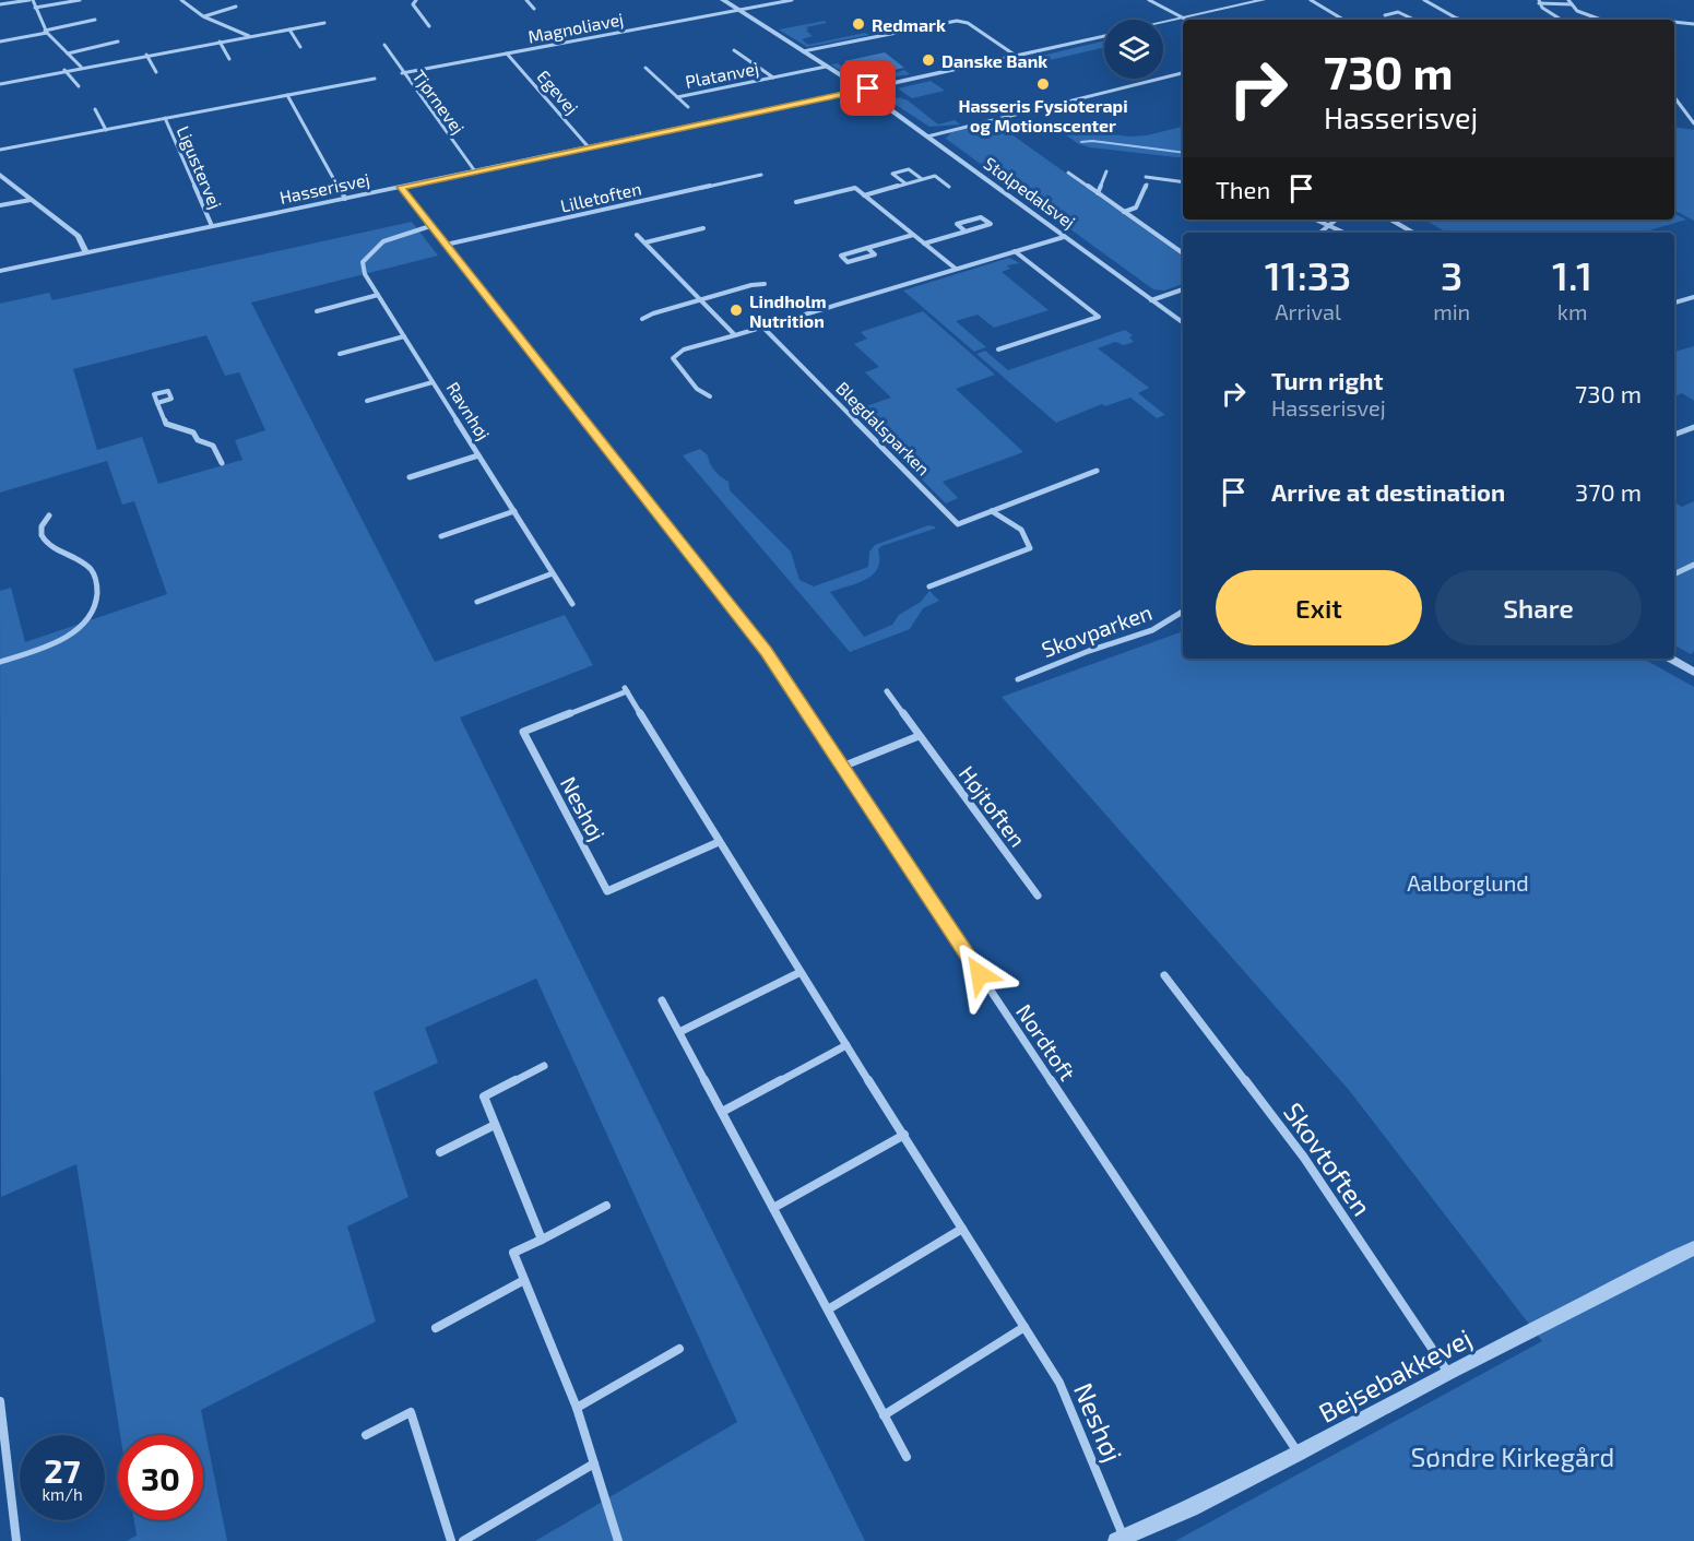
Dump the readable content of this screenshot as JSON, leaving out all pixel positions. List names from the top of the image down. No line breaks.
{"streets":{"street":["Magnoliavej","Platanvej","Egevej","Tjørnevej","Ligustervej","Hasserisvej","Stolpedalsvej","Lilletoften","Ravnhøj","Blegdalsparken","Skovparken","Højtoften","Neshøj","Nordtoft","Skovtoften","Bejsebakkevej"]},"crossings":[["Magnoliavej","Egevej"],["Magnoliavej","Tjørnevej"],["Magnoliavej","Stolpedalsvej"],["Platanvej","Stolpedalsvej"],["Egevej","Hasserisvej"],["Tjørnevej","Hasserisvej"],["Ligustervej","Hasserisvej"],["Hasserisvej","Stolpedalsvej"],["Hasserisvej","Nordtoft"],["Lilletoften","Nordtoft"],["Ravnhøj","Nordtoft"],["Neshøj","Bejsebakkevej"],["Nordtoft","Bejsebakkevej"],["Skovtoften","Bejsebakkevej"]],"parks":["Aalborglund","Søndre Kirkegård"],"places":["Redmark","Danske Bank","Hasseris Fysioterapi og Motionscenter","Lindholm Nutrition"],"page":{"turn":["730 m","Hasserisvej"],"then":"Then","eta":["11:33","Arrival","3","min","1.1","km"],"list":[{"name":"Turn right","note":"Hasserisvej","value":"730 m"},{"name":"Arrive at destination","value":"370 m"}],"buttons":["Exit","Share"],"speed":"27 km/h","limit":"30"}}
